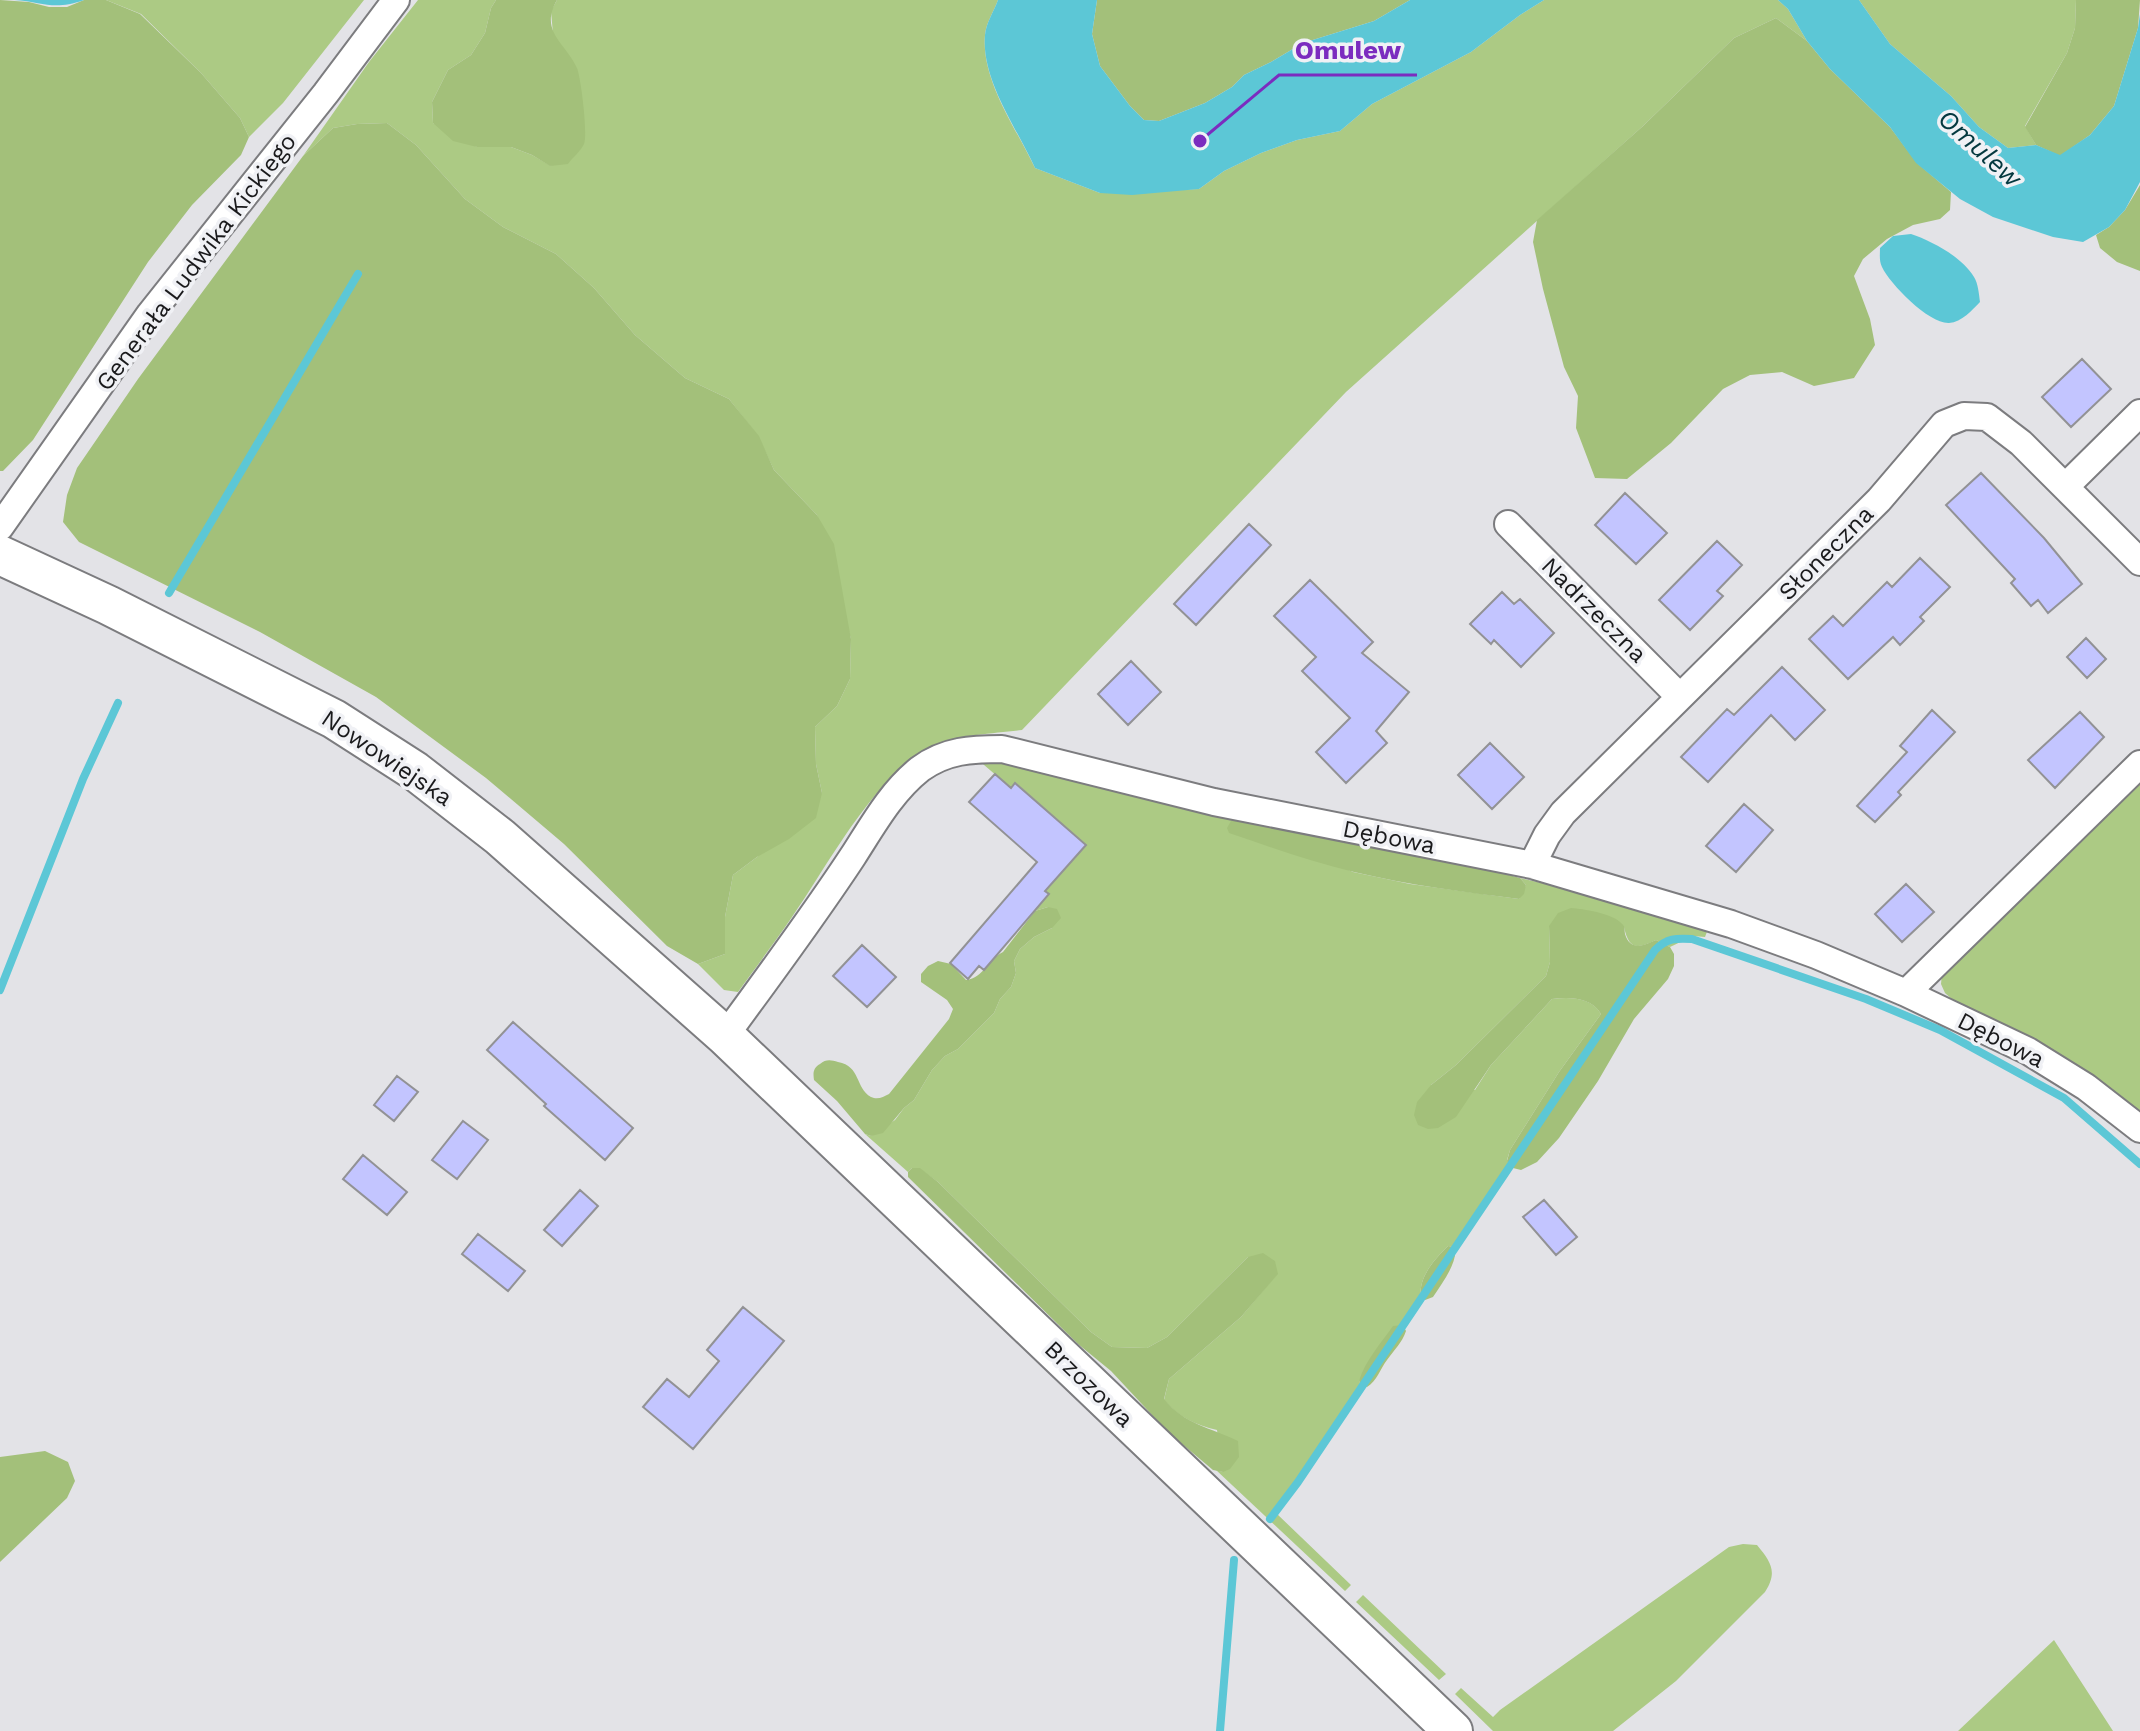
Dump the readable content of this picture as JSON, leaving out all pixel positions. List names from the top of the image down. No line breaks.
{"streets":{"main road":["Nowowiejska","Brzozowa"],"street":["Generała Ludwika Kickiego","Słoneczna","Nadrzeczna","Dębowa"]},"crossings":[["Słoneczna","Nadrzeczna"],["Słoneczna","Dębowa"],["Nowowiejska","Dębowa"],["Nowowiejska","Brzozowa"],["Dębowa","Brzozowa"]],"water":["Omulew"],"places":["Omulew"]}
